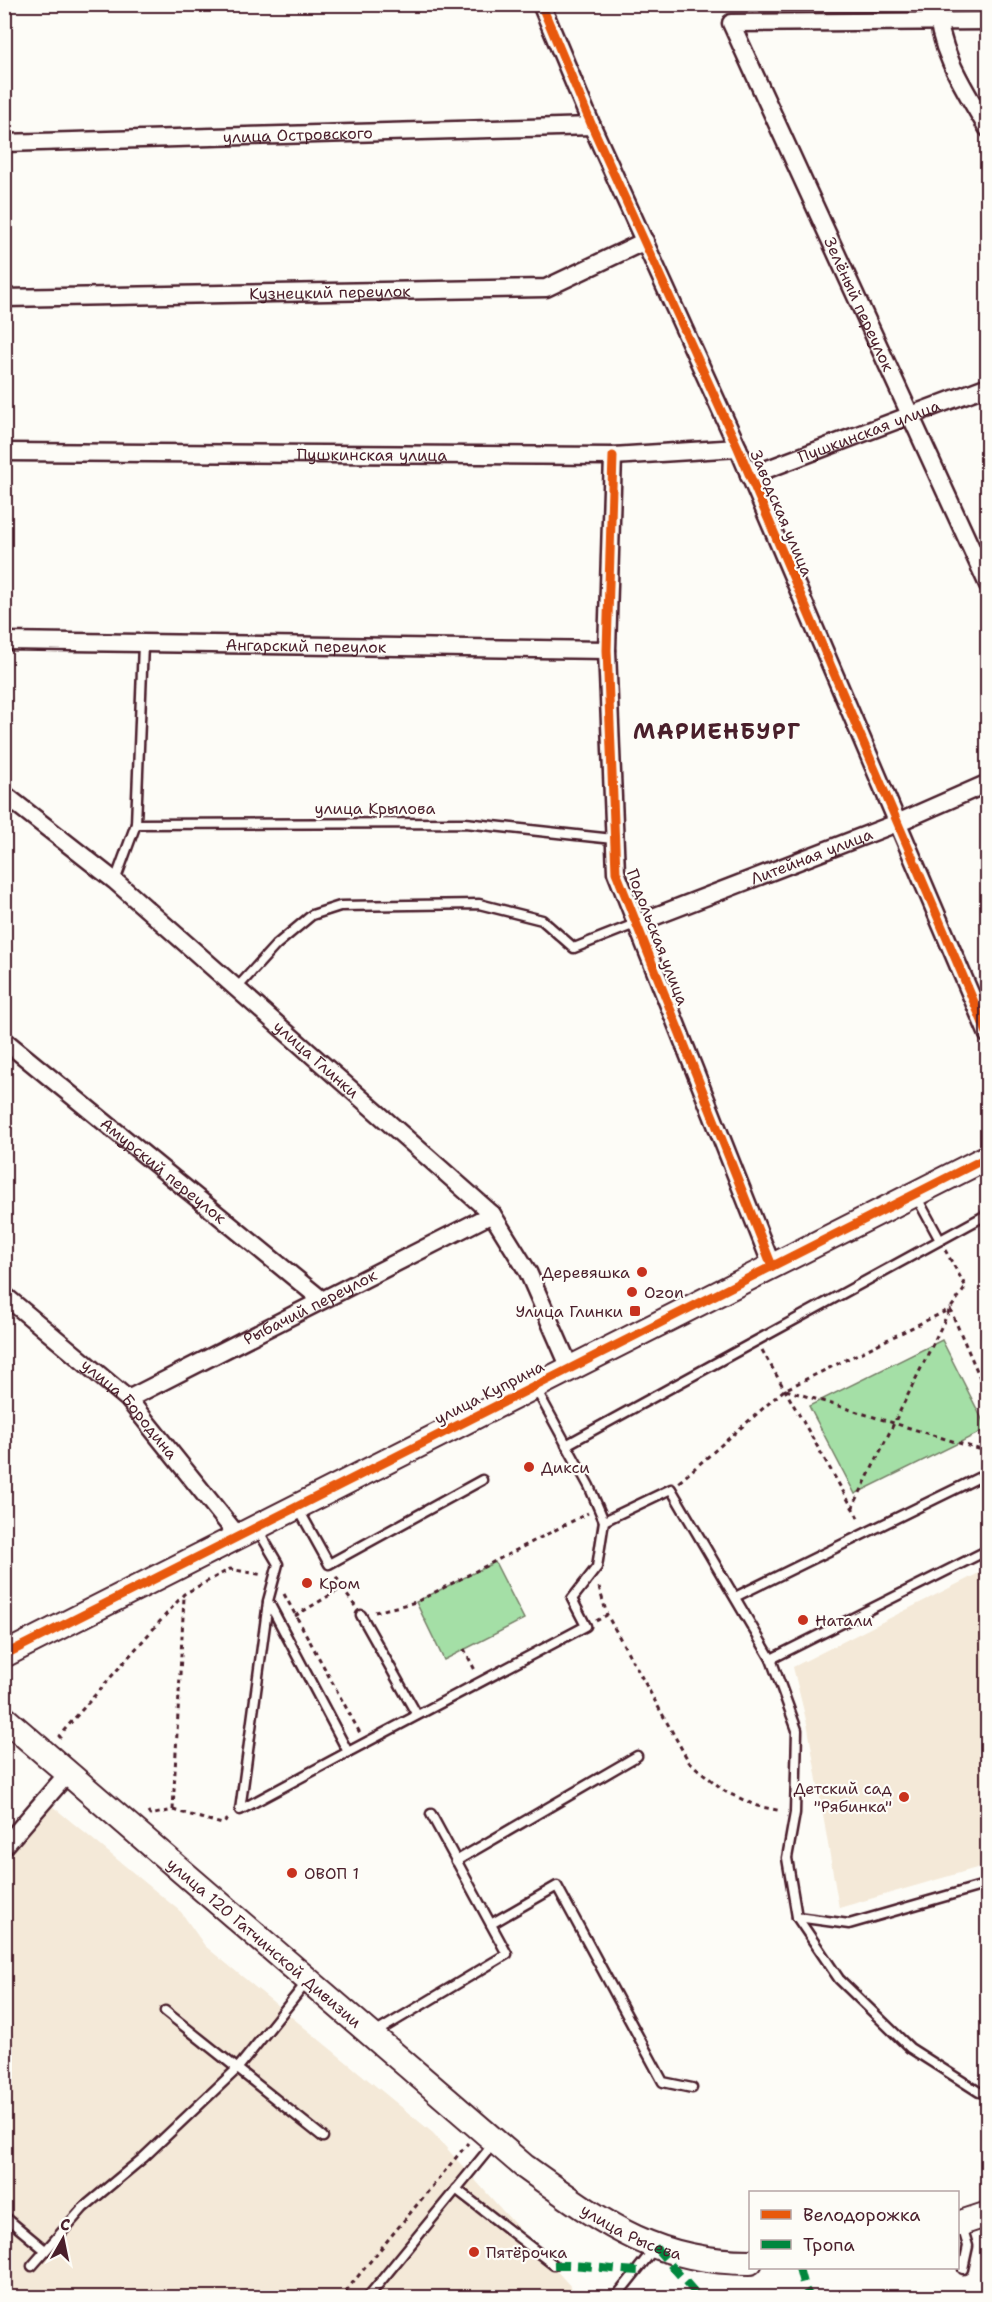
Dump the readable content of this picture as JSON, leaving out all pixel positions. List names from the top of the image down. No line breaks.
{"streets":{"street":["улица Островского","Кузнецкий переулок","Зелёный переулок","Пушкинская улица","Заводская улица","Ангарский переулок","Литейная улица","Подольская улица","улица Глинки","Амурский переулок","Рыбачий переулок","улица Куприна","улица Бородина","улица 120 Гатчинской Дивизии","улица Рысева"],"lane":["улица Крылова"]},"crossings":[["улица Островского","Заводская улица"],["Кузнецкий переулок","Заводская улица"],["Зелёный переулок","Пушкинская улица"],["Пушкинская улица","Заводская улица"],["Пушкинская улица","Подольская улица"],["Заводская улица","Литейная улица"],["Ангарский переулок","Подольская улица"],["улица Крылова","Подольская улица"],["Литейная улица","Подольская улица"],["Подольская улица","улица Куприна"],["улица Глинки","Рыбачий переулок"],["улица Глинки","улица Куприна"],["Амурский переулок","Рыбачий переулок"],["Рыбачий переулок","улица Бородина"],["улица Куприна","улица Бородина"],["улица 120 Гатчинской Дивизии","улица Рысева"]],"districts":["МАРИЕНБУРГ"],"places":{"other":["Деревяшка","Ozon","Дикси","Кром","Натали","Детский сад \"Рябинка\"","ОВОП 1","Пятёрочка"],"transit":["Улица Глинки"]},"legend":["Велодорожка","Тропа"],"north":"top"}
